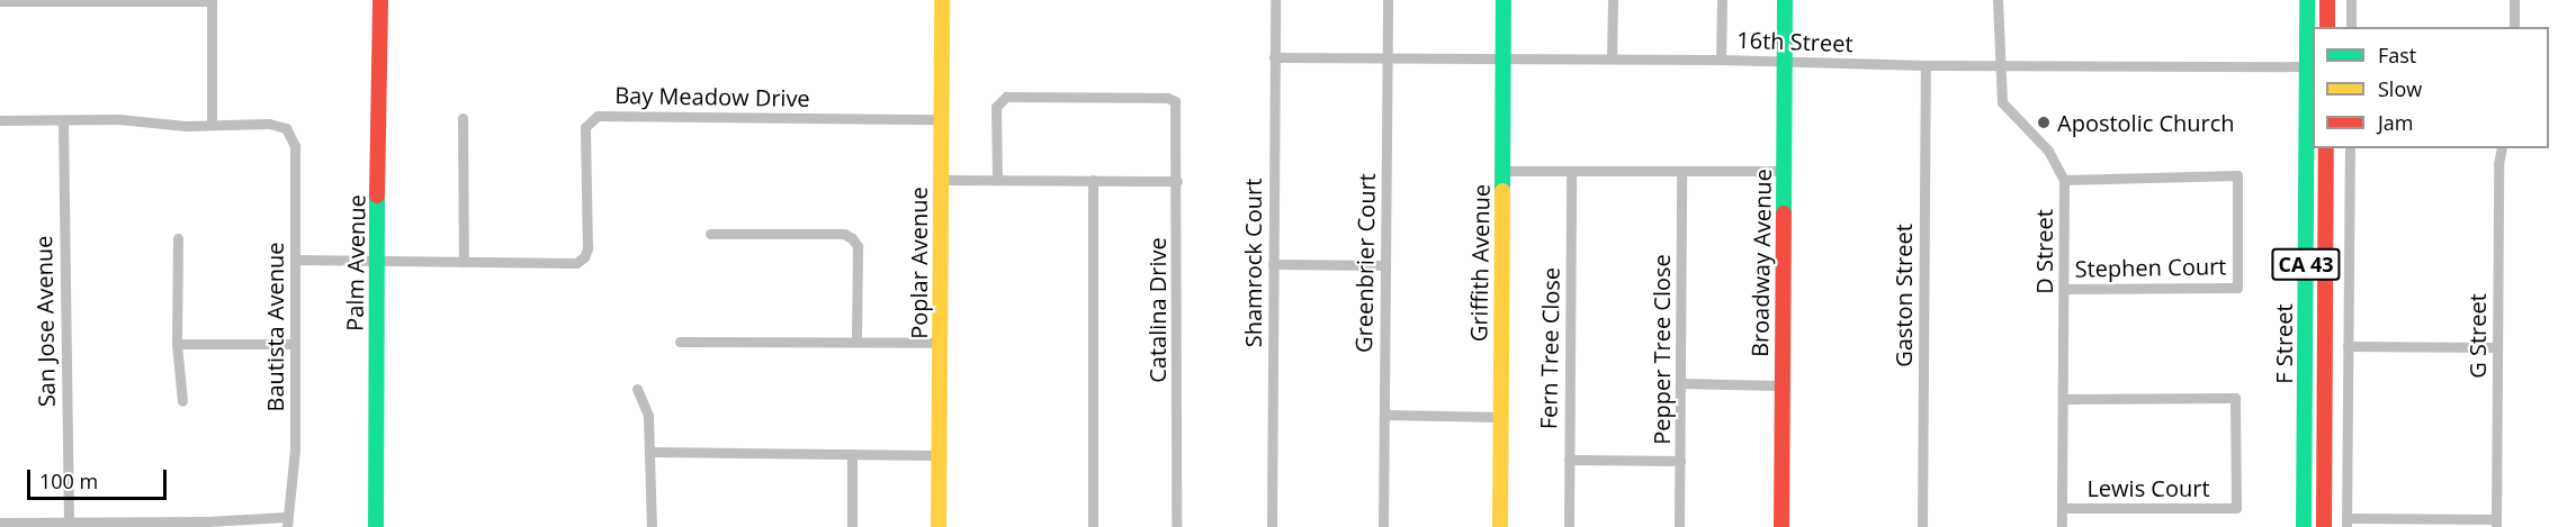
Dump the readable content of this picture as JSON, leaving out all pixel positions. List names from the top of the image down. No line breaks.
{"streets":{"street":["16th Street","Bay Meadow Drive","D Street","Palm Avenue","Poplar Avenue","Shamrock Court","Greenbrier Court","Griffith Avenue","Broadway Avenue","CA 43","Stephen Court","Gaston Street","Catalina Drive","San Jose Avenue","Bautista Avenue","G Street","F Street","Fern Tree Close","Pepper Tree Close","Lewis Court"]},"crossings":[["16th Street","D Street"],["16th Street","Shamrock Court"],["16th Street","Greenbrier Court"],["16th Street","Griffith Avenue"],["16th Street","Broadway Avenue"],["16th Street","Gaston Street"],["16th Street","F Street"],["Bay Meadow Drive","Palm Avenue"],["Bay Meadow Drive","Poplar Avenue"],["Bay Meadow Drive","Bautista Avenue"],["D Street","Stephen Court"],["D Street","Lewis Court"]],"places":["Apostolic Church"],"legend":["Fast","Slow","Jam"],"scale_bar":"100 m"}
